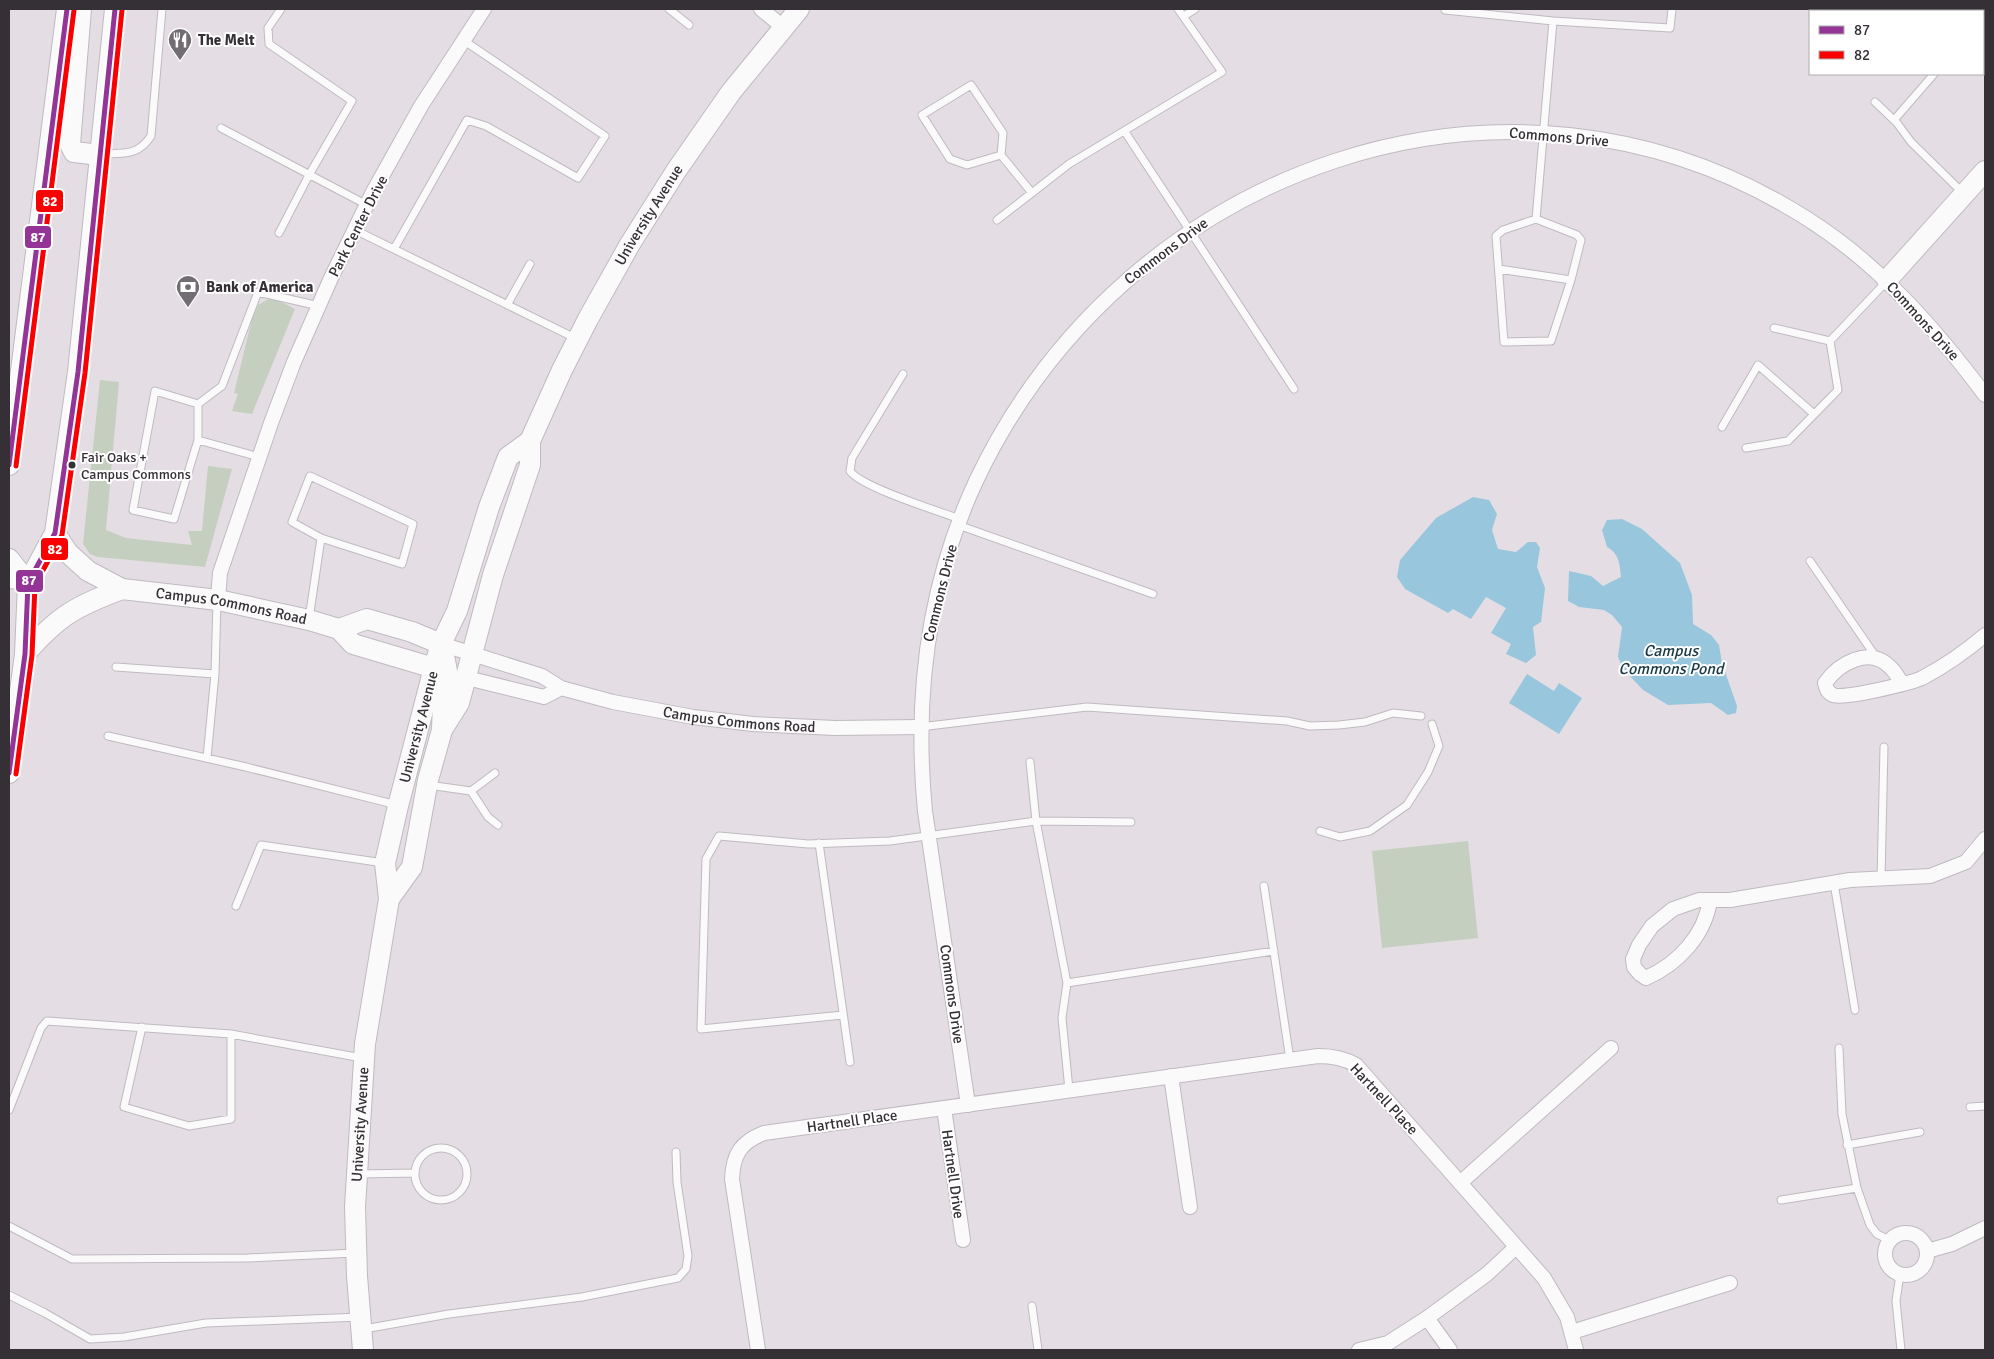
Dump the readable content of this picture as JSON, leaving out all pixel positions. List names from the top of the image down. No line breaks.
{"streets":{"street":["Commons Drive","University Avenue","Park Center Drive","Campus Commons Road","Hartnell Place","Hartnell Drive"]},"crossings":[["Commons Drive","Campus Commons Road"],["Commons Drive","Hartnell Place"],["University Avenue","Campus Commons Road"],["Park Center Drive","Campus Commons Road"],["Hartnell Place","Hartnell Drive"]],"water":["Campus Commons Pond"],"places":{"restaurant":["The Melt"],"bank":["Bank of America"],"other":["Fair Oaks + Campus Commons"]},"lines":["transit line 87","transit line 82"],"legend":["87","82"]}
